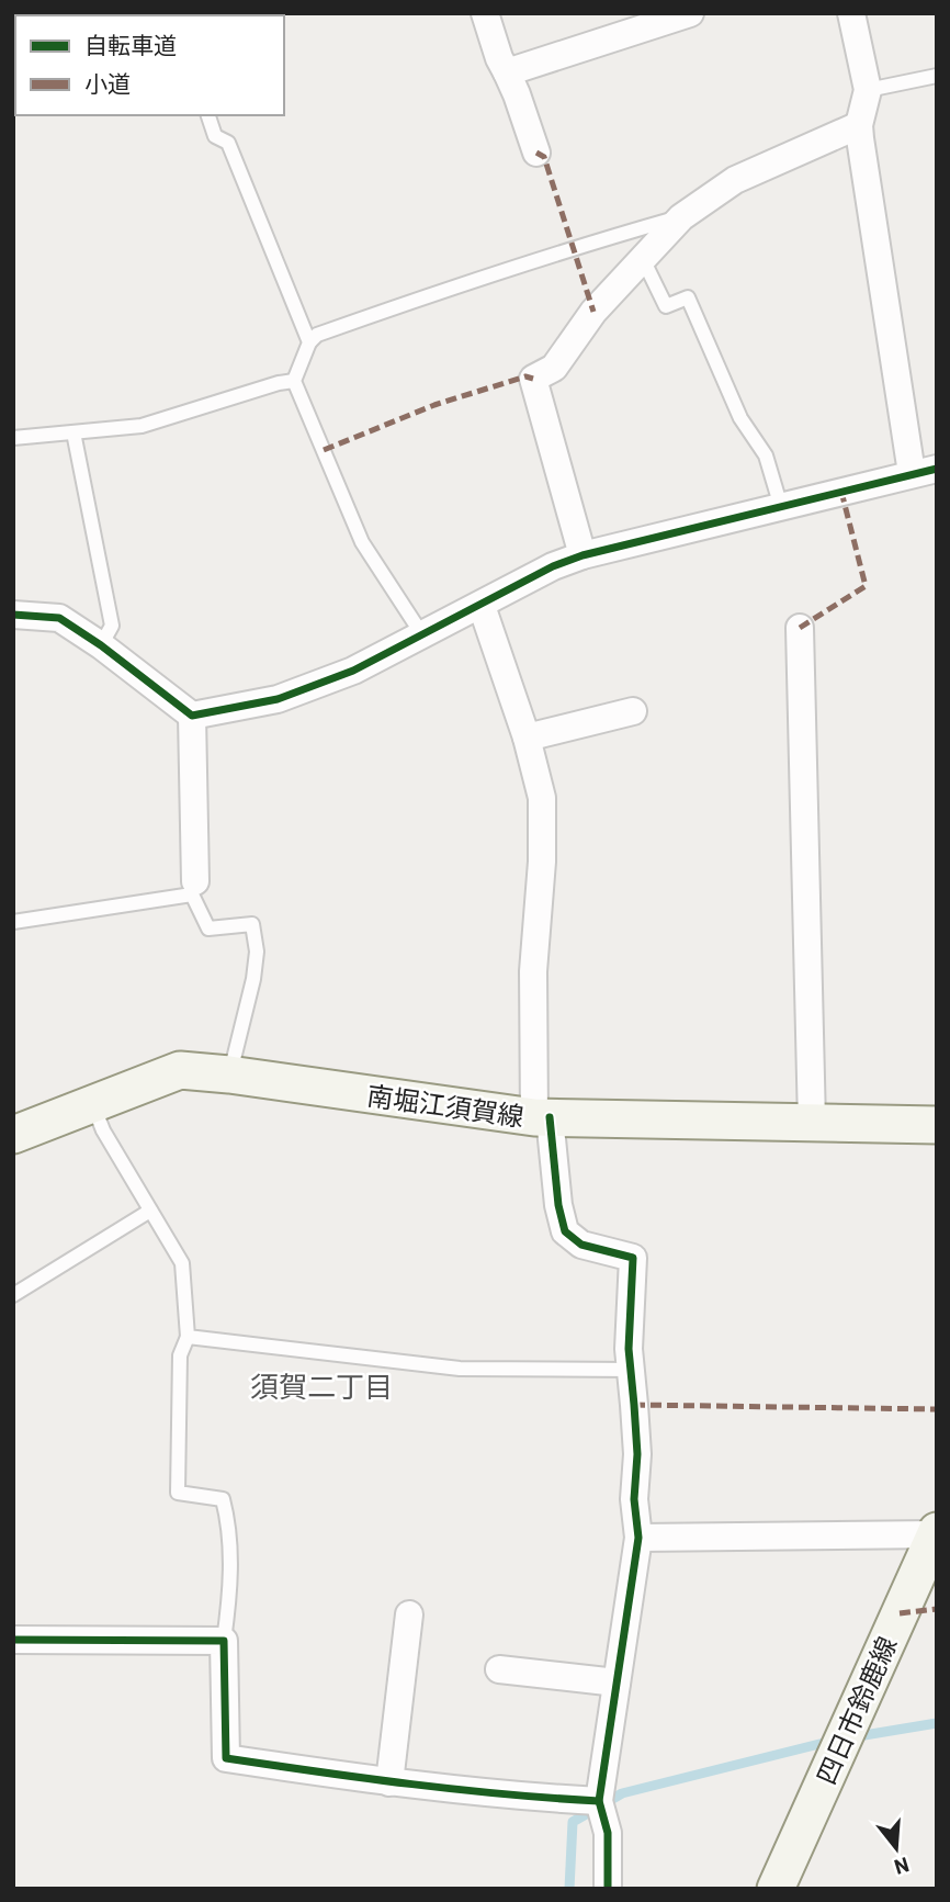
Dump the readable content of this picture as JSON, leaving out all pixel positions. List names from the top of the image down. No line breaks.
{"streets":{"main road":["南堀江須賀線","四日市鈴鹿線"]},"districts":["須賀二丁目"],"legend":["自転車道","小道"],"north":"bottom"}
